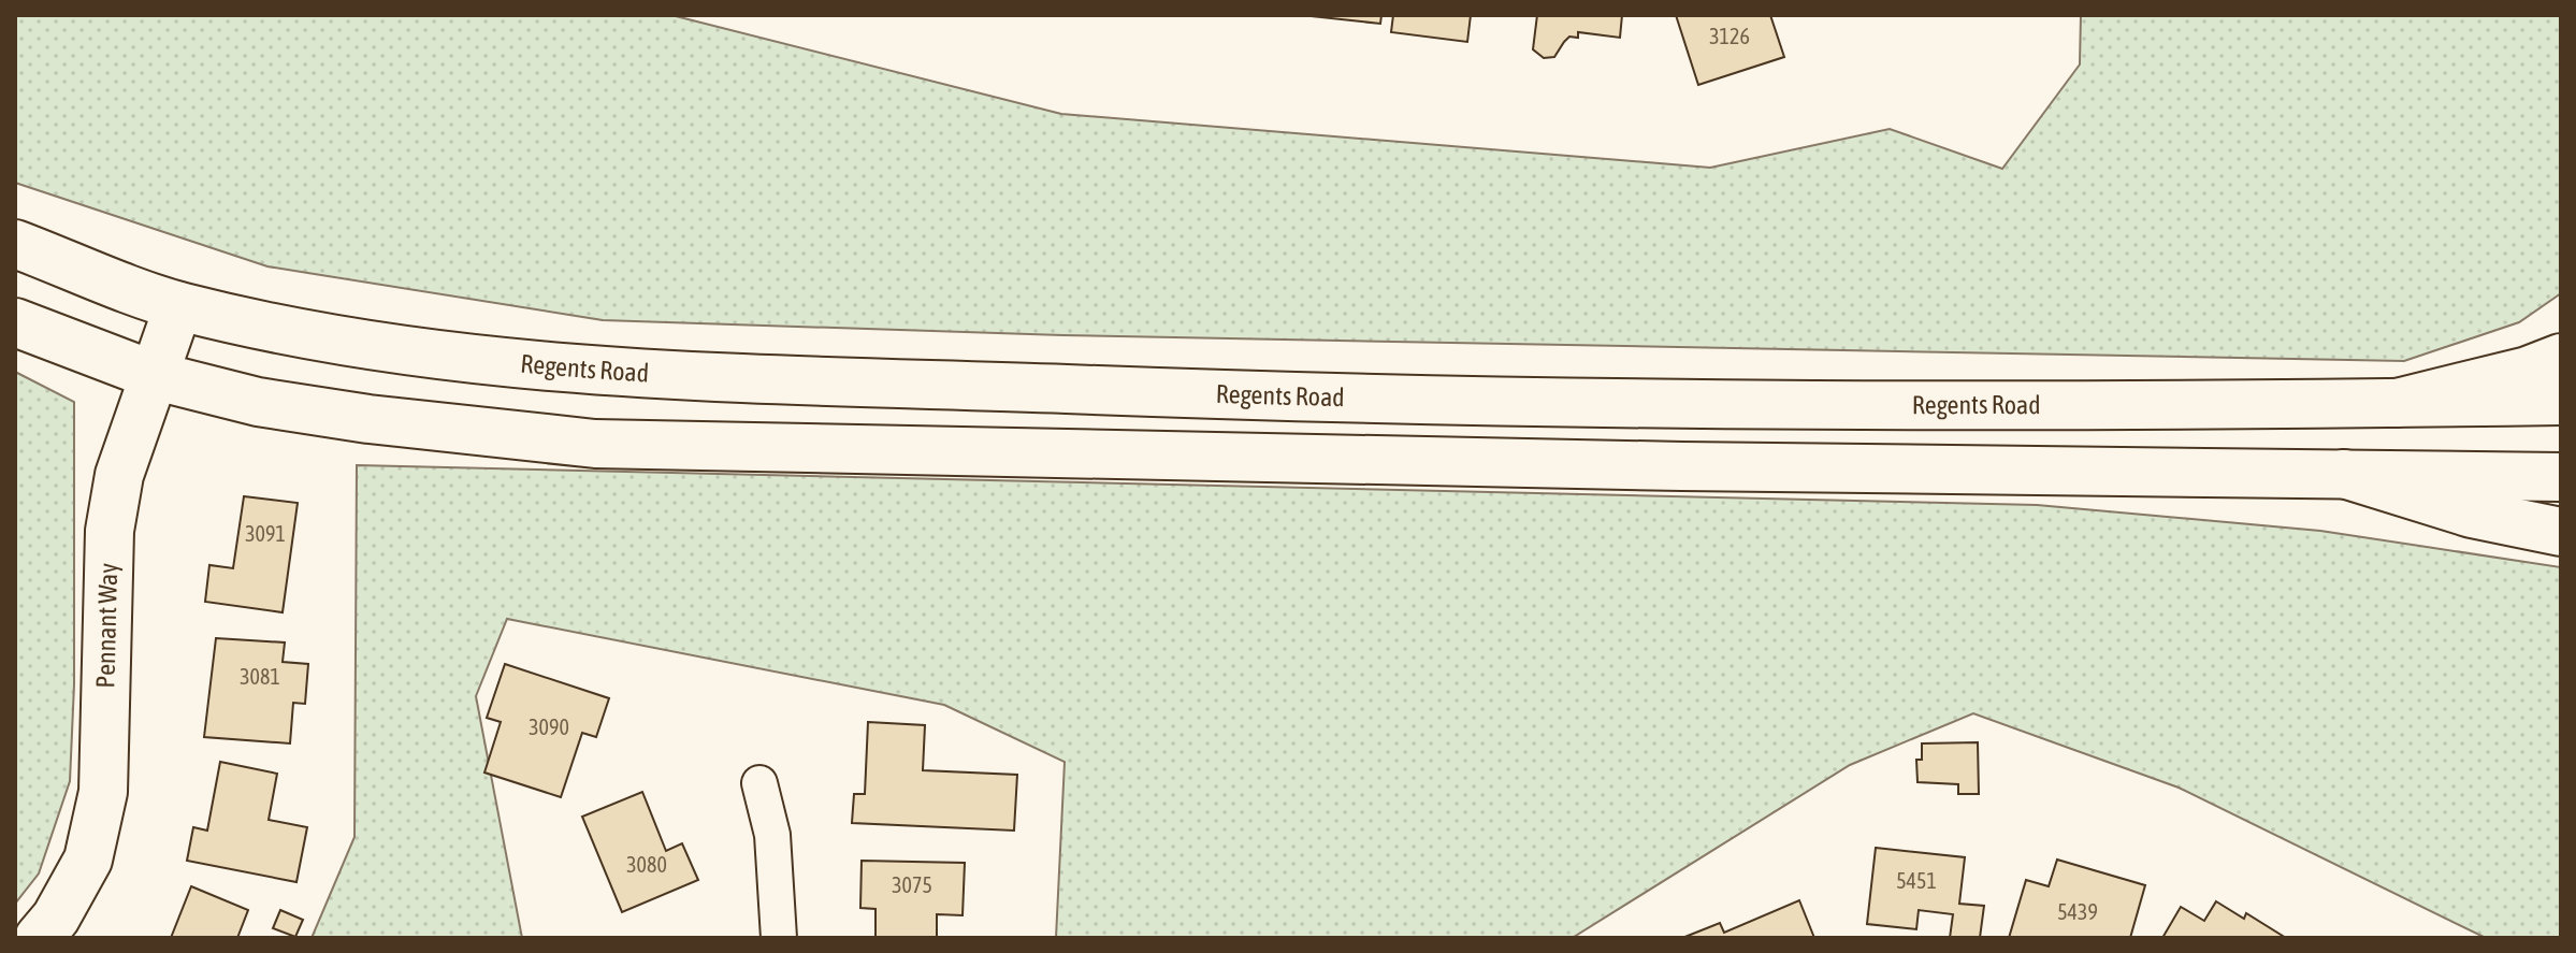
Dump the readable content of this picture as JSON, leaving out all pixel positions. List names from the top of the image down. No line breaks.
{"streets":{"main road":["Regents Road","Pennant Way"]},"crossings":[["Regents Road","Pennant Way"]],"house_numbers":["3126","3091","3081","3090","3080","5451","3075","5439"]}
